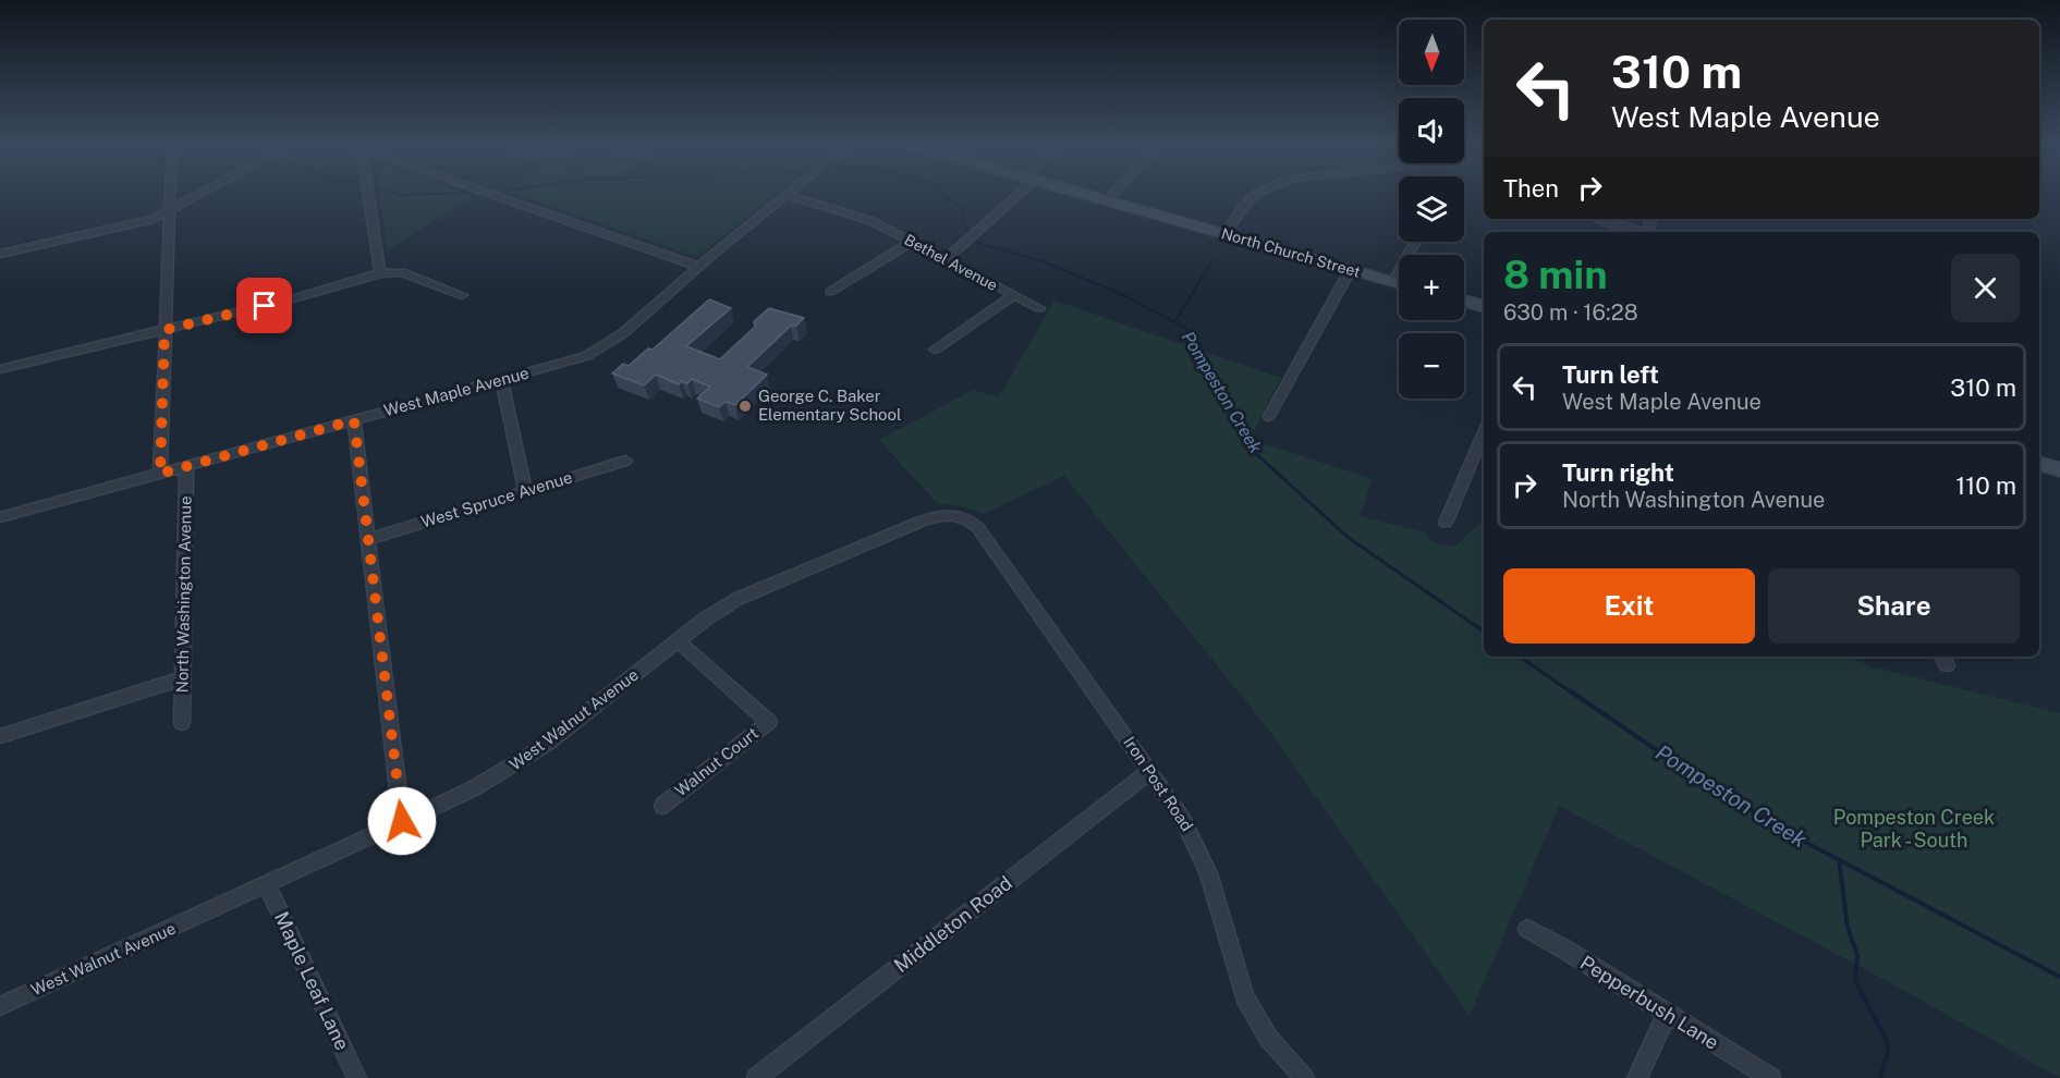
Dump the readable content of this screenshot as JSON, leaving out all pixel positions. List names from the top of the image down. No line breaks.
{"streets":{"main road":["North Church Street"],"street":["Bethel Avenue","West Maple Avenue","West Spruce Avenue","North Washington Avenue","West Walnut Avenue","Walnut Court","Iron Post Road","Middleton Road","Maple Leaf Lane","Pepperbush Lane"]},"crossings":[["Bethel Avenue","West Maple Avenue"],["West Maple Avenue","North Washington Avenue"],["West Walnut Avenue","Walnut Court"],["West Walnut Avenue","Iron Post Road"],["West Walnut Avenue","Maple Leaf Lane"],["Iron Post Road","Middleton Road"]],"water":["Pompeston Creek"],"parks":["Pompeston Creek Park - South"],"places":["George C. Baker Elementary School"],"north":"bottom","page":{"map_buttons":["+","−"],"turn":["310 m","West Maple Avenue"],"then":"Then","heading":["8 min","630 m · 16:28"],"list":[{"name":"Turn left","note":"West Maple Avenue","value":"310 m"},{"name":"Turn right","note":"North Washington Avenue","value":"110 m"}],"buttons":["Exit","Share"]}}
